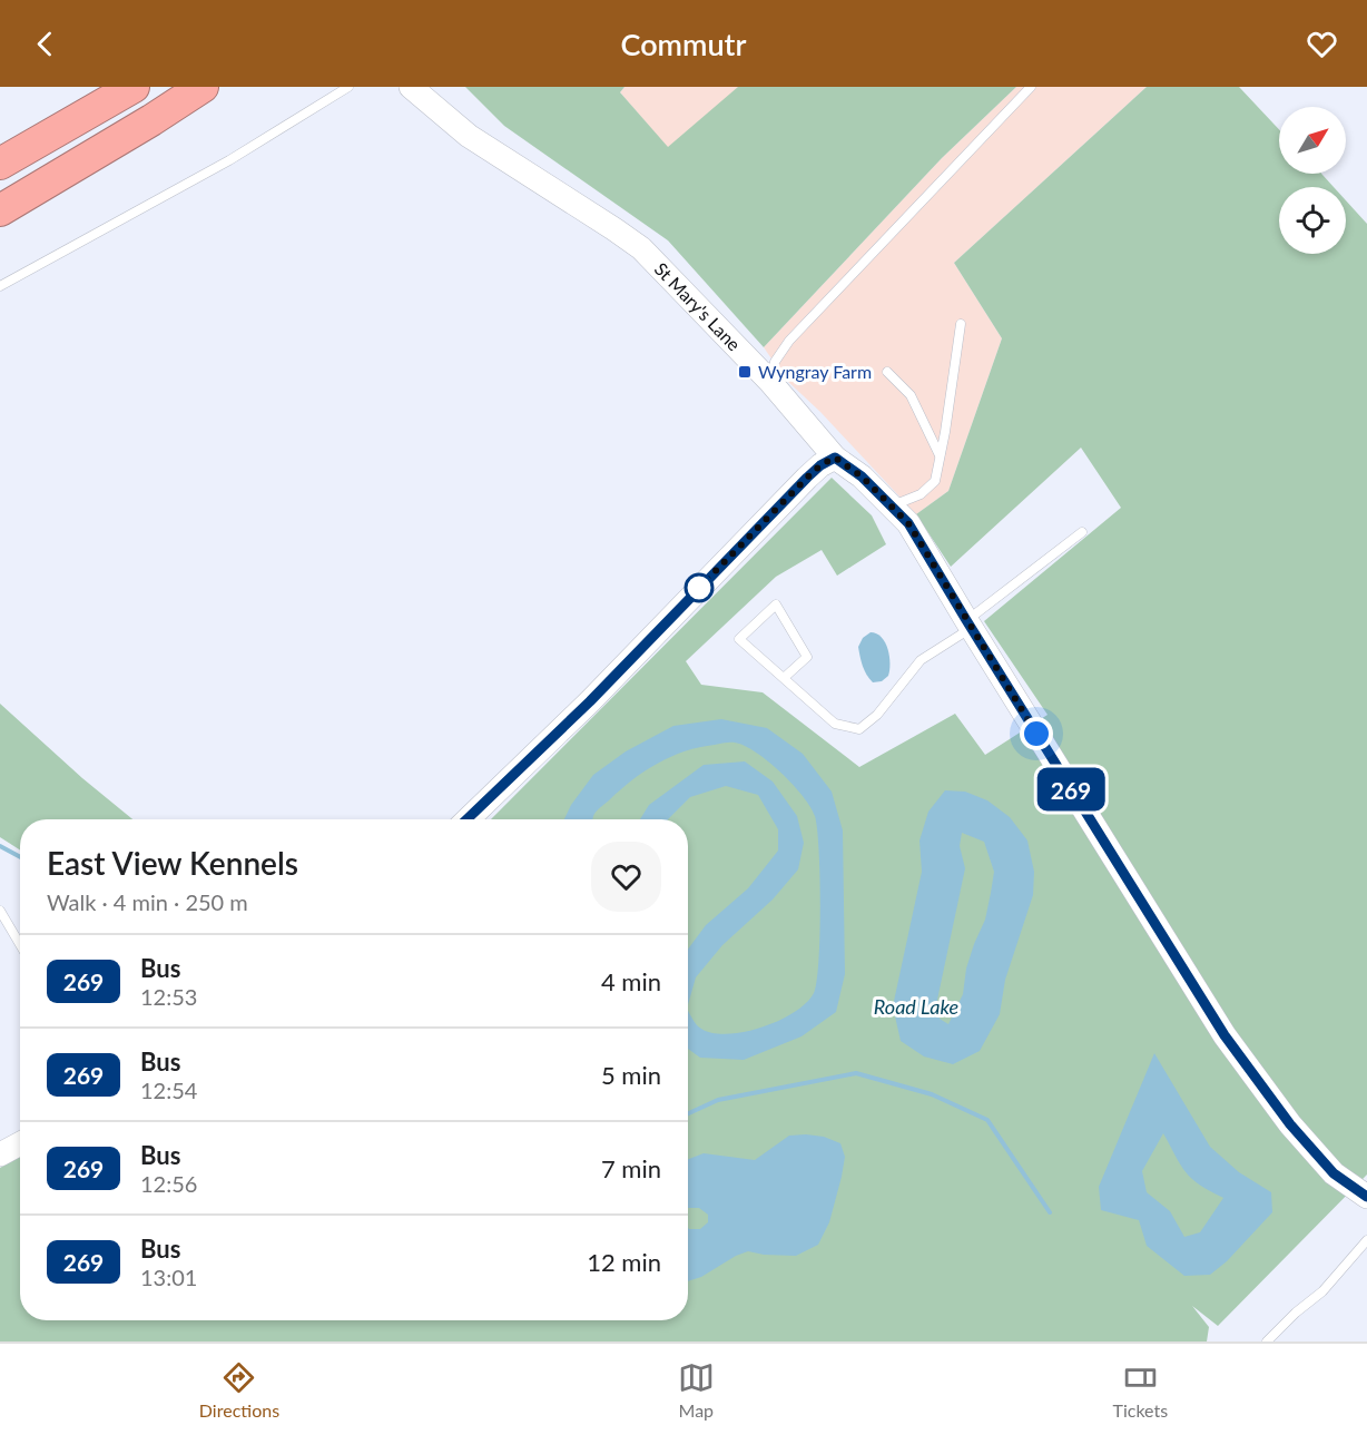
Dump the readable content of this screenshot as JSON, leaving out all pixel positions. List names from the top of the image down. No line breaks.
{"streets":{"main road":["St Mary's Lane"]},"water":["Road Lake"],"places":{"transit":["Wyngray Farm"]},"lines":["bus line 269"],"north":"top right","page":{"header":"Commutr","on_map":"269","heading":["East View Kennels","Walk · 4 min · 250 m"],"list":[{"mark":"269","name":"Bus","note":"12:53","value":"4 min"},{"mark":"269","name":"Bus","note":"12:54","value":"5 min"},{"mark":"269","name":"Bus","note":"12:56","value":"7 min"},{"mark":"269","name":"Bus","note":"13:01","value":"12 min"}],"tabs":["Directions","Map","Tickets"]}}
